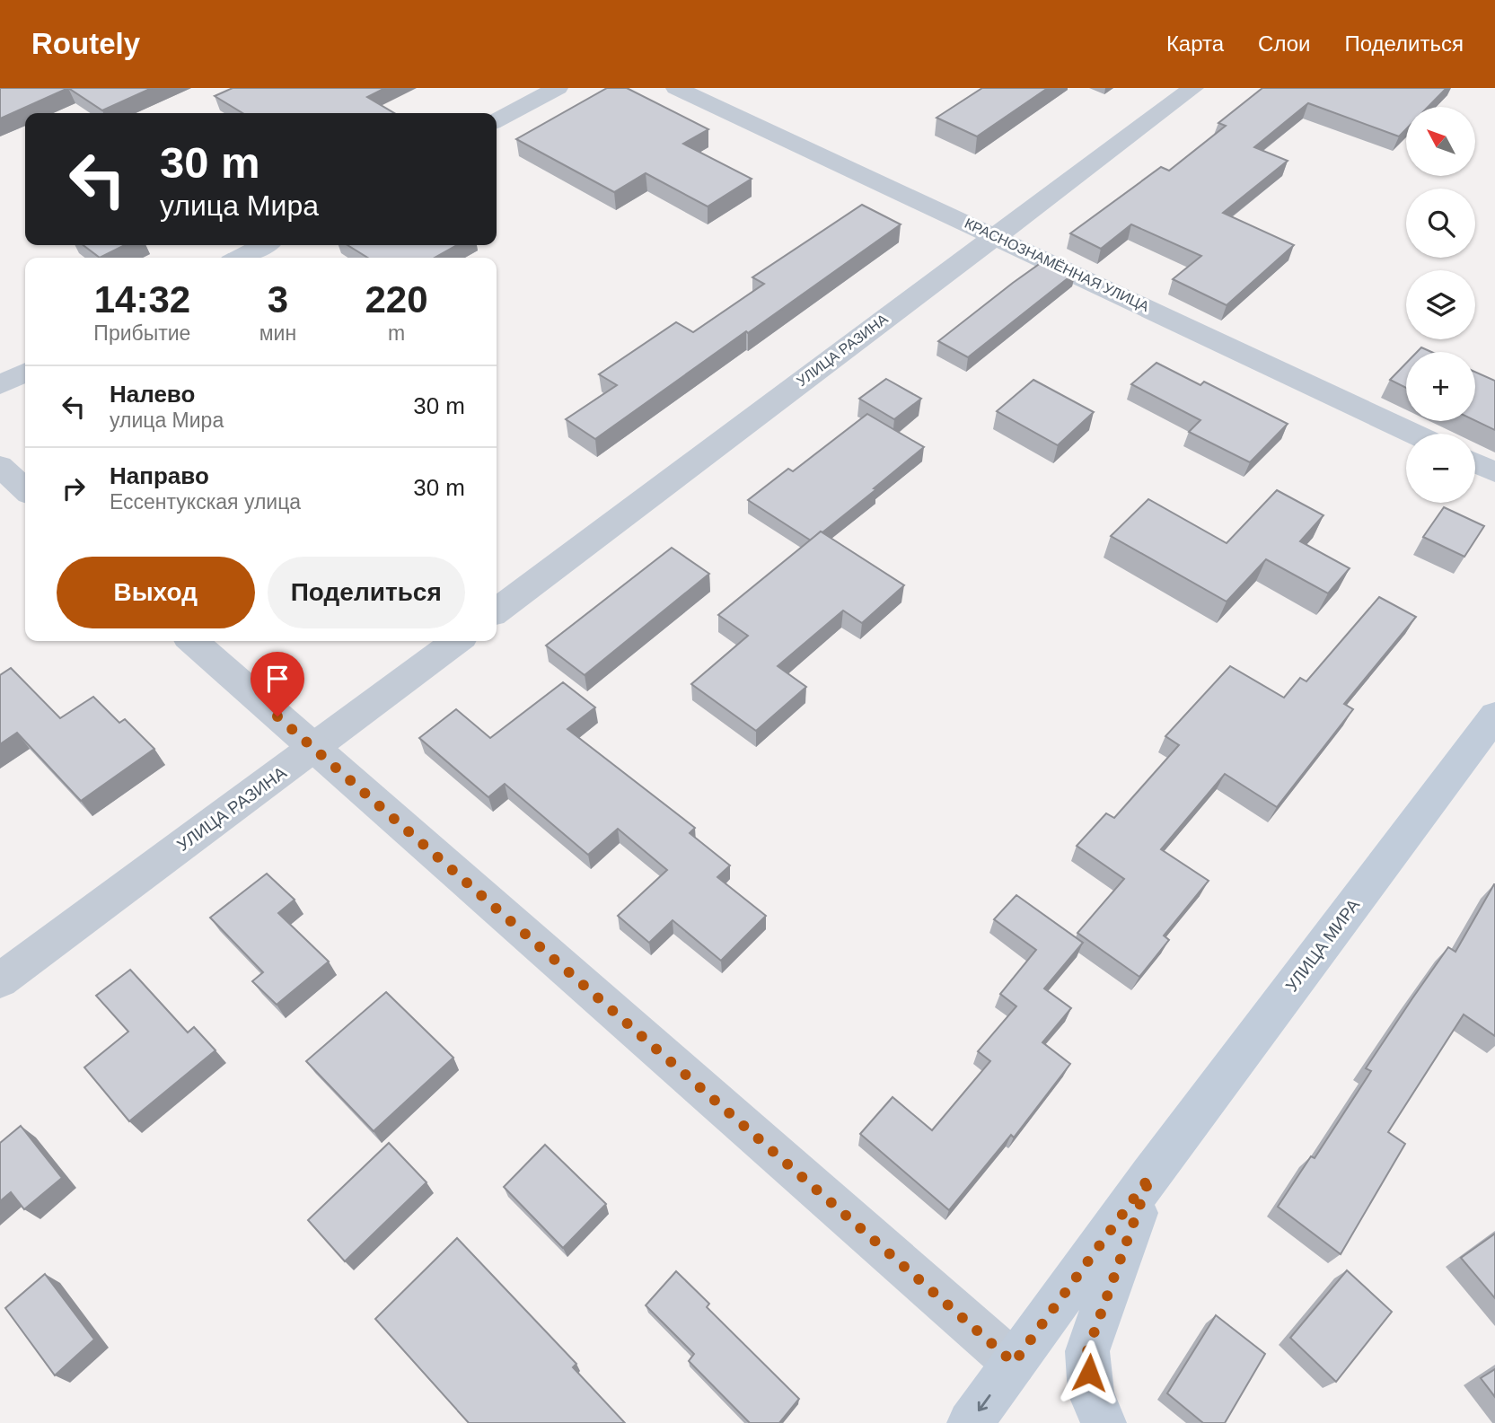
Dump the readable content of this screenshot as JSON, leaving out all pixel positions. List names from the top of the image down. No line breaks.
{"streets":{"main road":["УЛИЦА МИРА"],"street":["КРАСНОЗНАМЁННАЯ УЛИЦА","УЛИЦА РАЗИНА"]},"crossings":[["КРАСНОЗНАМЁННАЯ УЛИЦА","УЛИЦА РАЗИНА"]],"north":"top left","page":{"header":"Routely","nav":["Карта","Слои","Поделиться"],"map_buttons":["+","−"],"turn":["30 m","улица Мира"],"eta":["14:32","Прибытие","3","мин","220","m"],"list":[{"name":"Налево","note":"улица Мира","value":"30 m"},{"name":"Направо","note":"Ессентукская улица","value":"30 m"}],"buttons":["Выход","Поделиться"]}}
